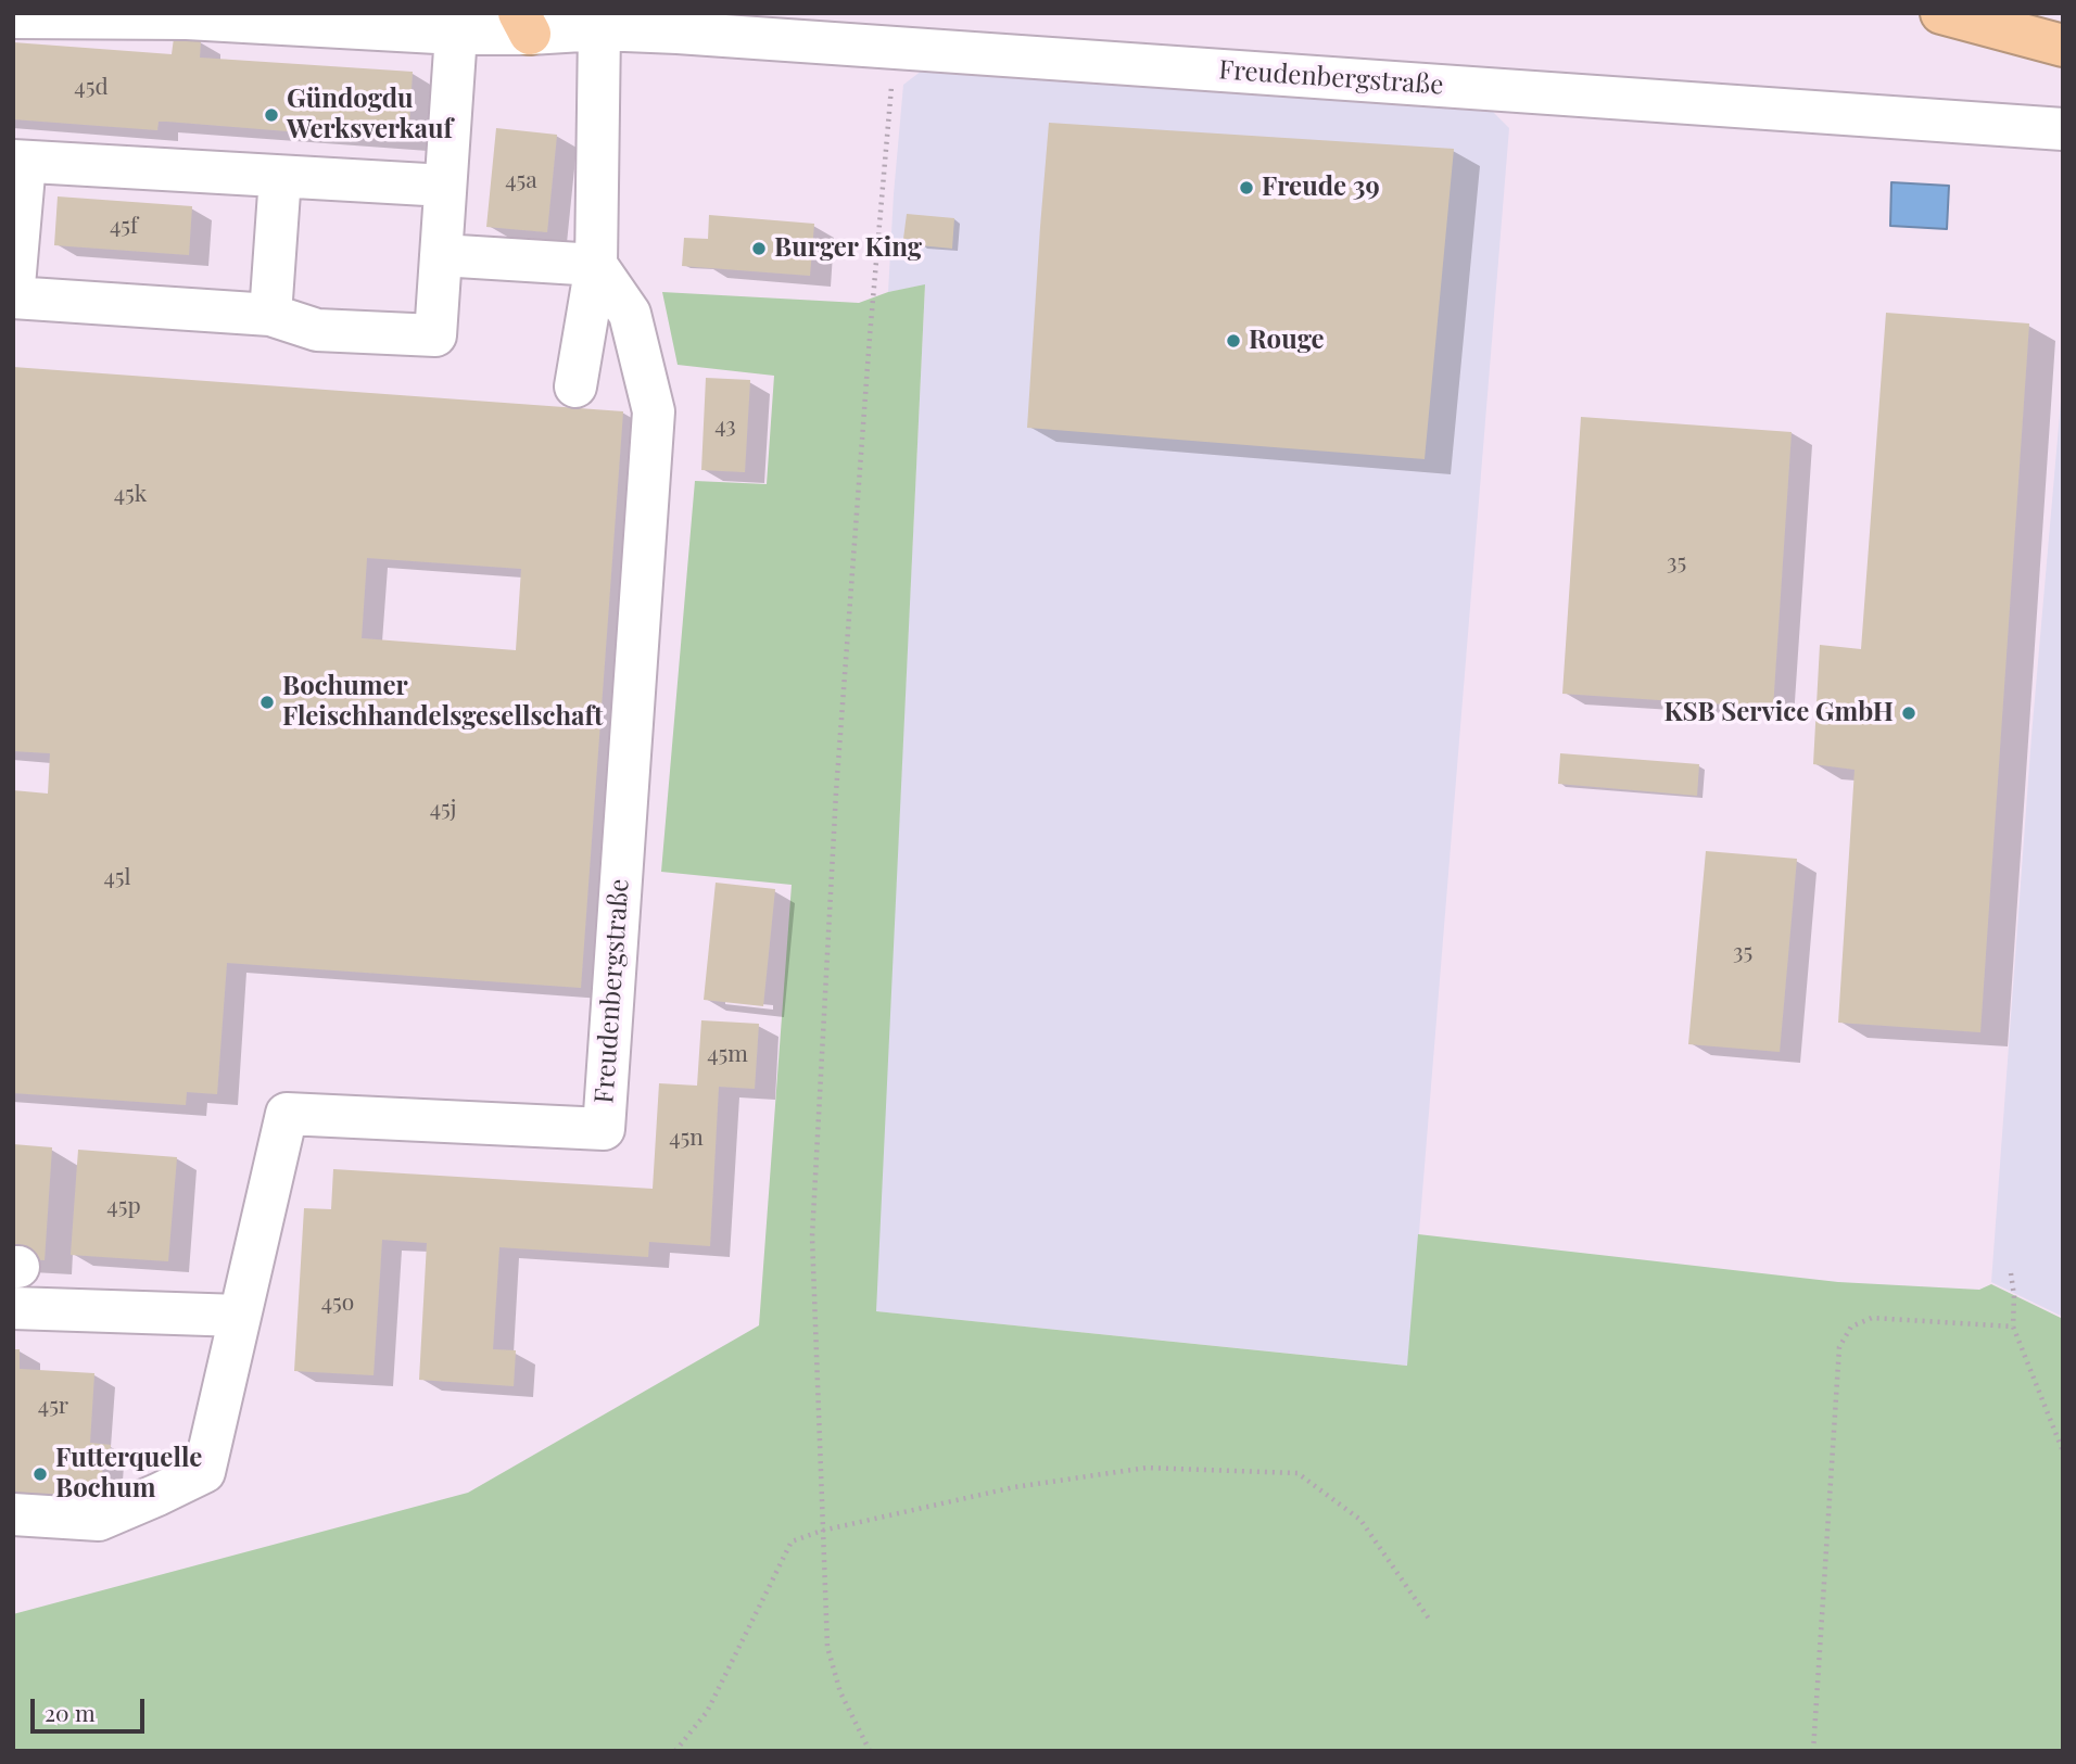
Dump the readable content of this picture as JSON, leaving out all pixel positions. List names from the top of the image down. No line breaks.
{"streets":{"street":["Freudenbergstraße"]},"places":["Gündogdu Werksverkauf","Freude 39","Burger King","Rouge","Bochumer Fleischhandelsgesellschaft","KSB Service GmbH","Futterquelle Bochum"],"house_numbers":["45d","45a","45f","43","45k","35","45j","45l","35","45m","45n","45p","45o","45r"],"scale_bar":"20 m"}
